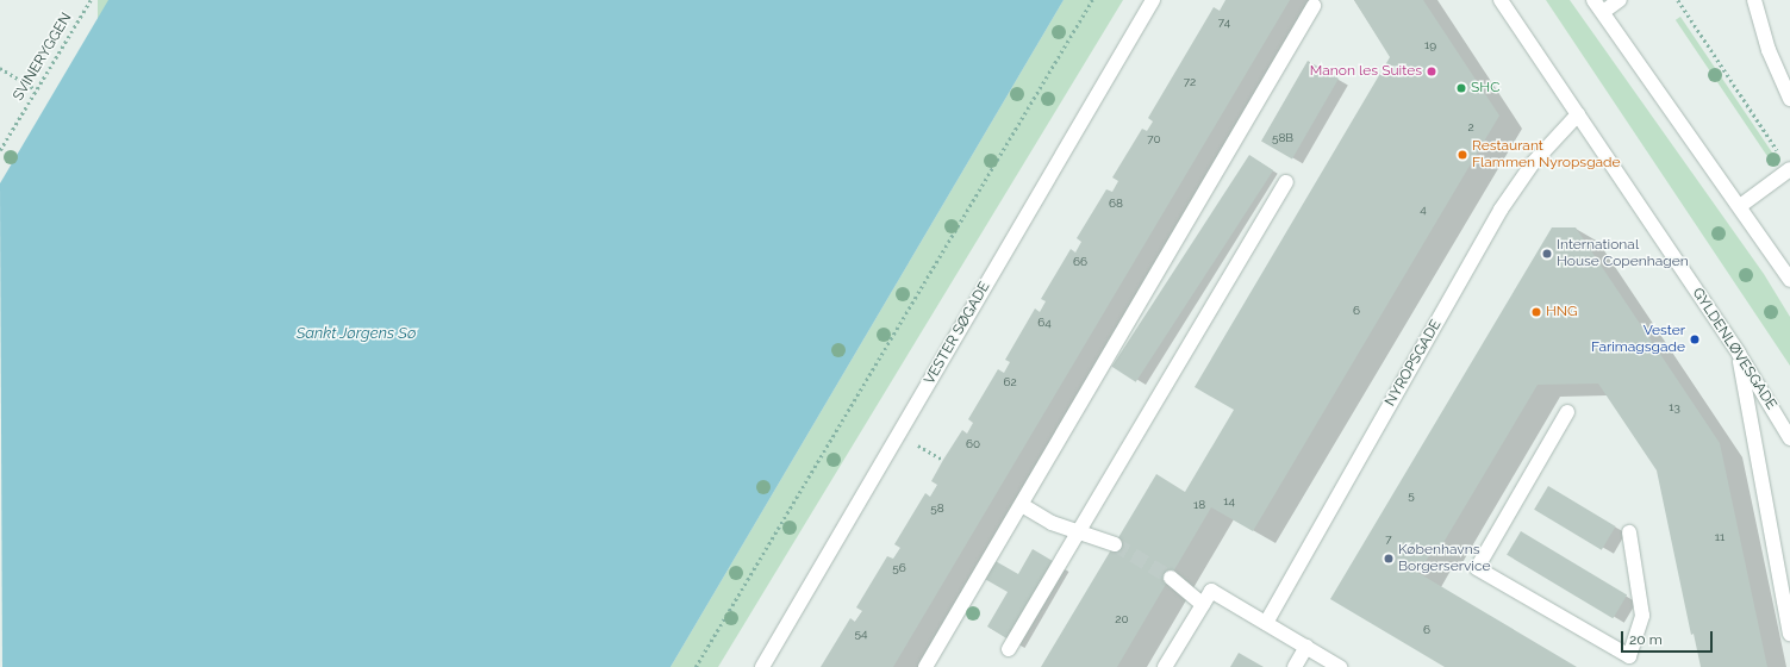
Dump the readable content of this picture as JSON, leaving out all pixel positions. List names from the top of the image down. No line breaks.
{"streets":{"street":["VESTER SØGADE","GYLDENLØVESGADE","NYROPSGADE"],"path":["SVINERYGGEN"]},"crossings":[["GYLDENLØVESGADE","NYROPSGADE"]],"water":["Sankt Jørgens Sø"],"places":["Manon les Suites","SHC","Restaurant Flammen Nyropsgade","International House Copenhagen","HNG","Vester Farimagsgade","Københavns Borgerservice"],"house_numbers":["74","19","72","2","58B","70","68","4","66","6","64","62","13","60","5","14","18","58","11","7","56","20","6","54"],"scale_bar":"20 m"}
